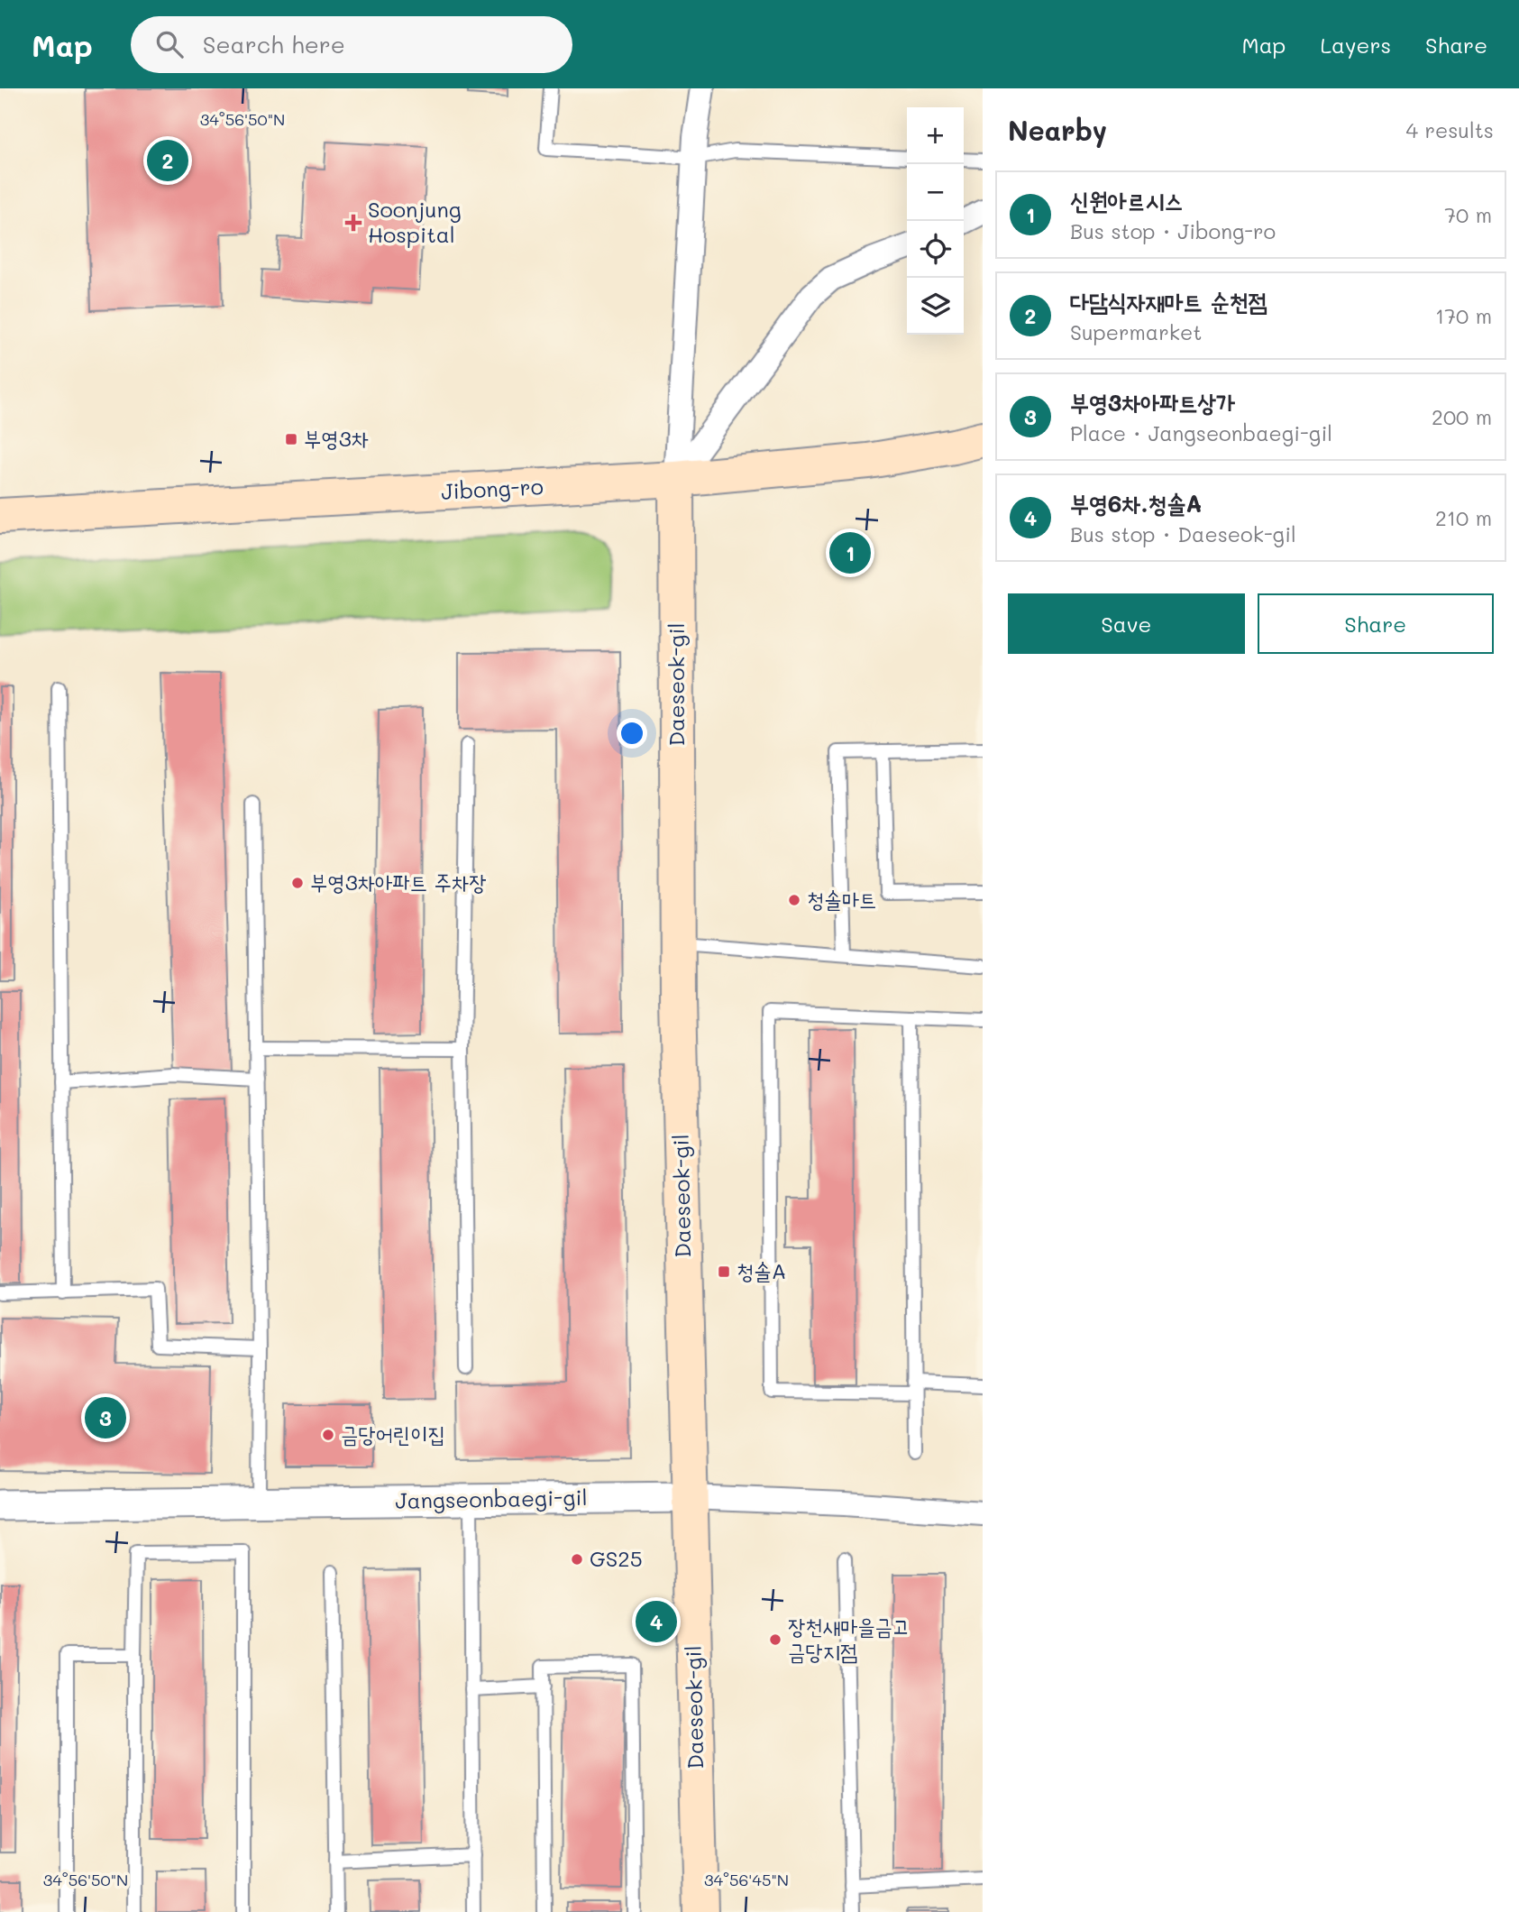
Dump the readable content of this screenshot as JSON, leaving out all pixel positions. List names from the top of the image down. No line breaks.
{"streets":{"main road":["Jibong-ro","Daeseok-gil"],"street":["Jangseonbaegi-gil"]},"crossings":[["Jibong-ro","Daeseok-gil"],["Daeseok-gil","Jangseonbaegi-gil"]],"places":{"health":["Soonjung Hospital"],"transit":["부영3차","청솔A"],"other":["부영3차아파트 주차장","청솔마트","금당어린이집","GS25","장천새마을금고 금당지점"]},"page":{"header":"Map","search":"Search here","nav":["Map","Layers","Share"],"heading":["Nearby","4 results"],"map_buttons":["+","−"],"pins":["2","1","3","4"],"list":[{"mark":"1","name":"신원아르시스","note":"Bus stop · Jibong-ro","value":"70 m"},{"mark":"2","name":"다담식자재마트 순천점","note":"Supermarket","value":"170 m"},{"mark":"3","name":"부영3차아파트상가","note":"Place · Jangseonbaegi-gil","value":"200 m"},{"mark":"4","name":"부영6차.청솔A","note":"Bus stop · Daeseok-gil","value":"210 m"}],"buttons":["Save","Share"]},"coordinates":["34°56'50\"N","34°56'45\"N"]}
